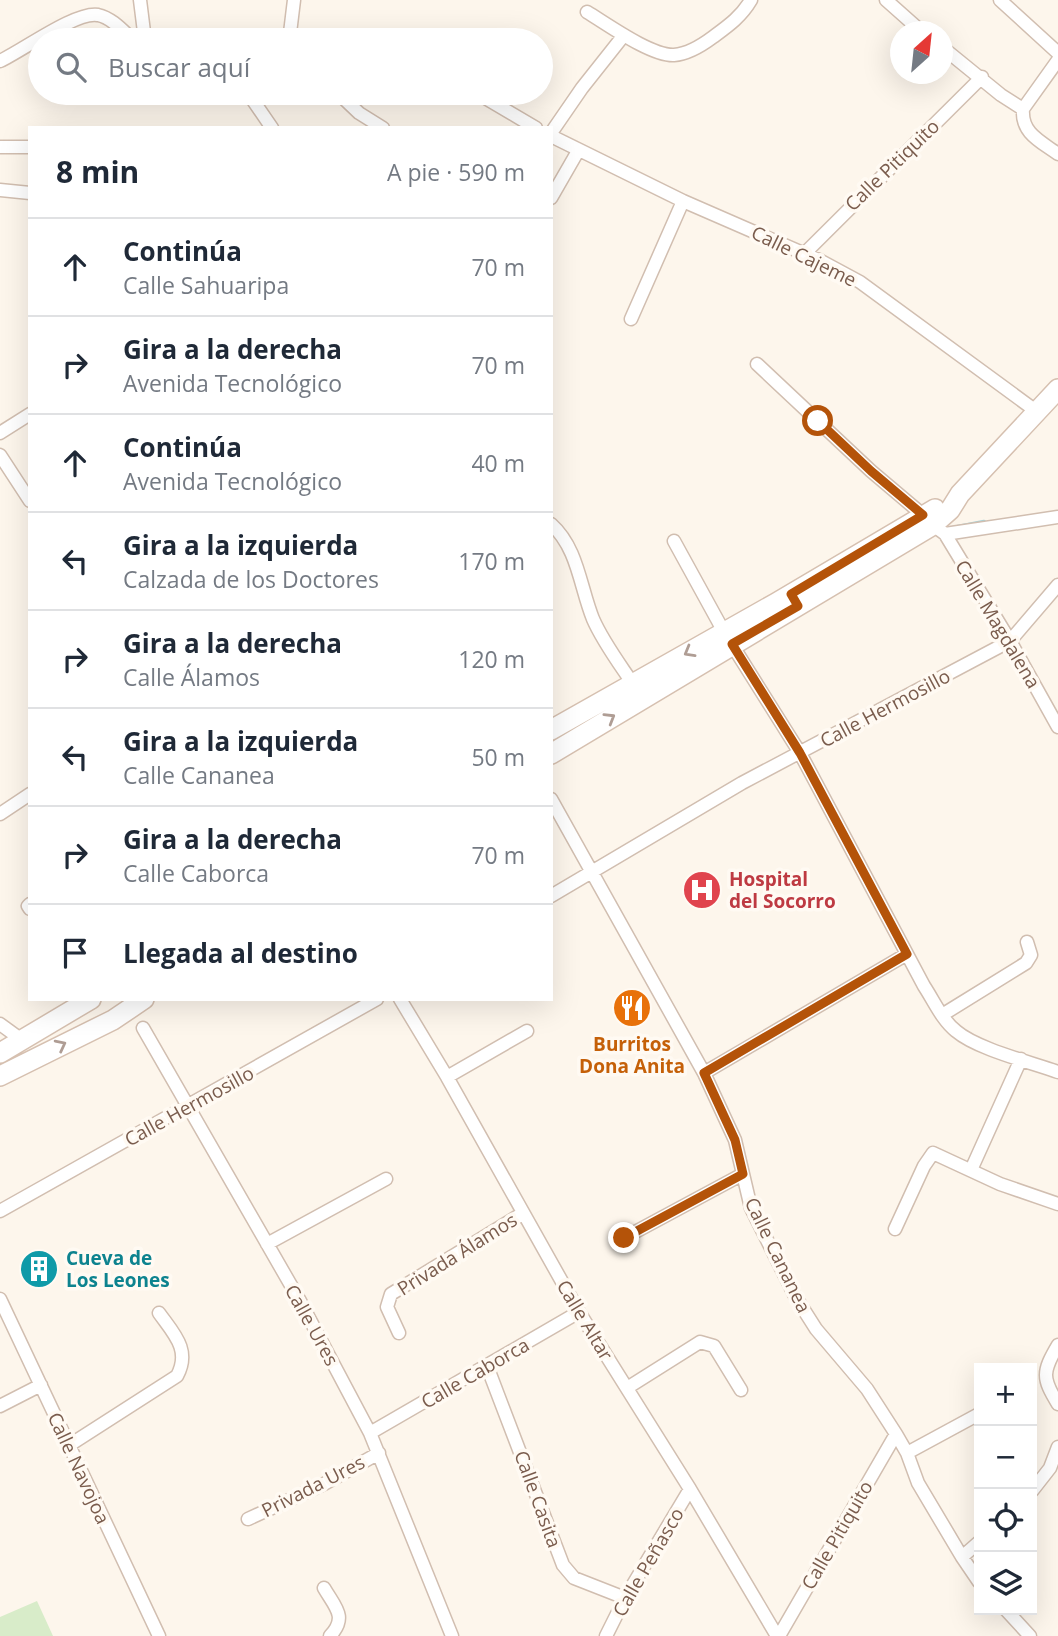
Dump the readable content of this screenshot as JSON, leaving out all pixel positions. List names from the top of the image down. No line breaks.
{"streets":{"street":["Calle Pitiquito","Calle Cajeme","Calle Magdalena","Calle Hermosillo","Privada Álamos","Calle Cananea","Calle Altar","Calle Ures","Calle Caborca","Calle Navojoa","Privada Ures","Calle Casita","Calle Peñasco"]},"crossings":[["Calle Pitiquito","Calle Cajeme"],["Calle Pitiquito","Calle Cananea"],["Calle Pitiquito","Calle Altar"],["Calle Magdalena","Calle Hermosillo"],["Calle Hermosillo","Calle Cananea"],["Calle Hermosillo","Calle Ures"],["Privada Álamos","Calle Altar"],["Calle Altar","Calle Caborca"],["Calle Altar","Calle Peñasco"],["Calle Ures","Calle Caborca"],["Calle Ures","Privada Ures"],["Calle Caborca","Calle Casita"],["Calle Casita","Calle Peñasco"]],"places":{"hospital":["Hospital del Socorro"],"restaurant":["Burritos Dona Anita"],"building":["Cueva de Los Leones"]},"north":"top right","page":{"search":"Buscar aquí","heading":["8 min","A pie · 590 m"],"list":[["Continúa","Calle Sahuaripa","70 m"],["Gira a la derecha","Avenida Tecnológico","70 m"],["Continúa","Avenida Tecnológico","40 m"],["Gira a la izquierda","Calzada de los Doctores","170 m"],["Gira a la derecha","Calle Álamos","120 m"],["Gira a la izquierda","Calle Cananea","50 m"],["Gira a la derecha","Calle Caborca","70 m"],"Llegada al destino"],"map_buttons":["+","−"]}}
